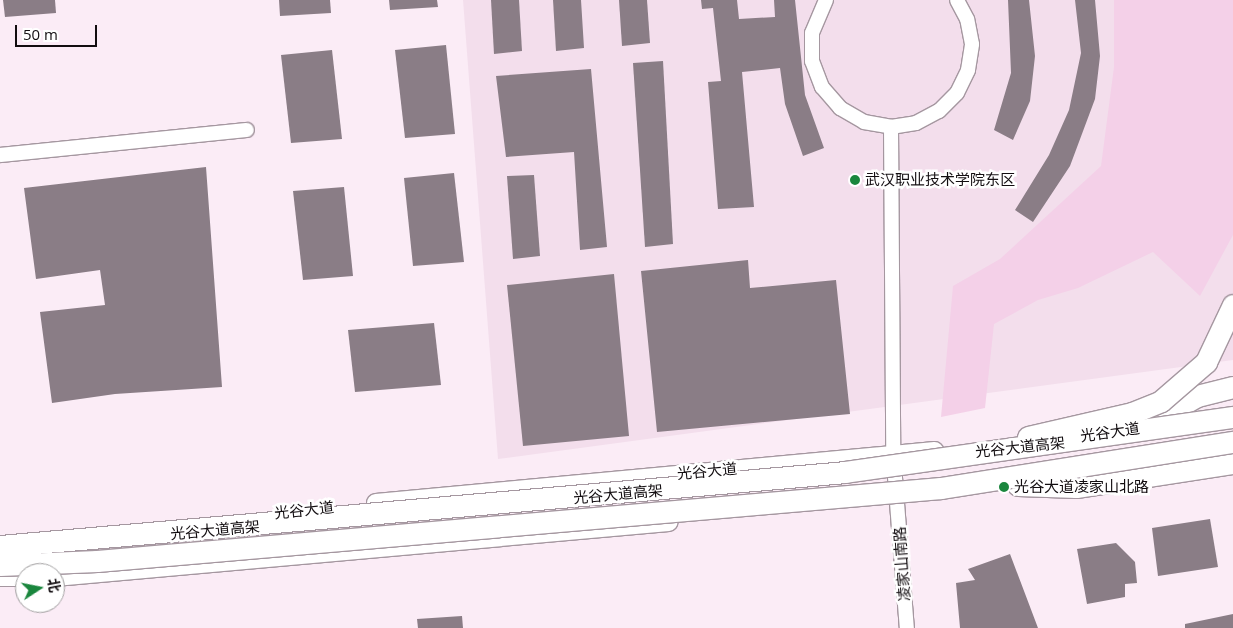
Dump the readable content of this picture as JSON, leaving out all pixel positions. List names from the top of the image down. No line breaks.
{"streets":{"highway":["光谷大道高架"],"main road":["光谷大道"],"street":["凌家山南路"]},"crossings":[["光谷大道","凌家山南路"]],"places":["武汉职业技术学院东区","光谷大道凌家山北路"],"scale_bar":"50 m","north":"right"}
